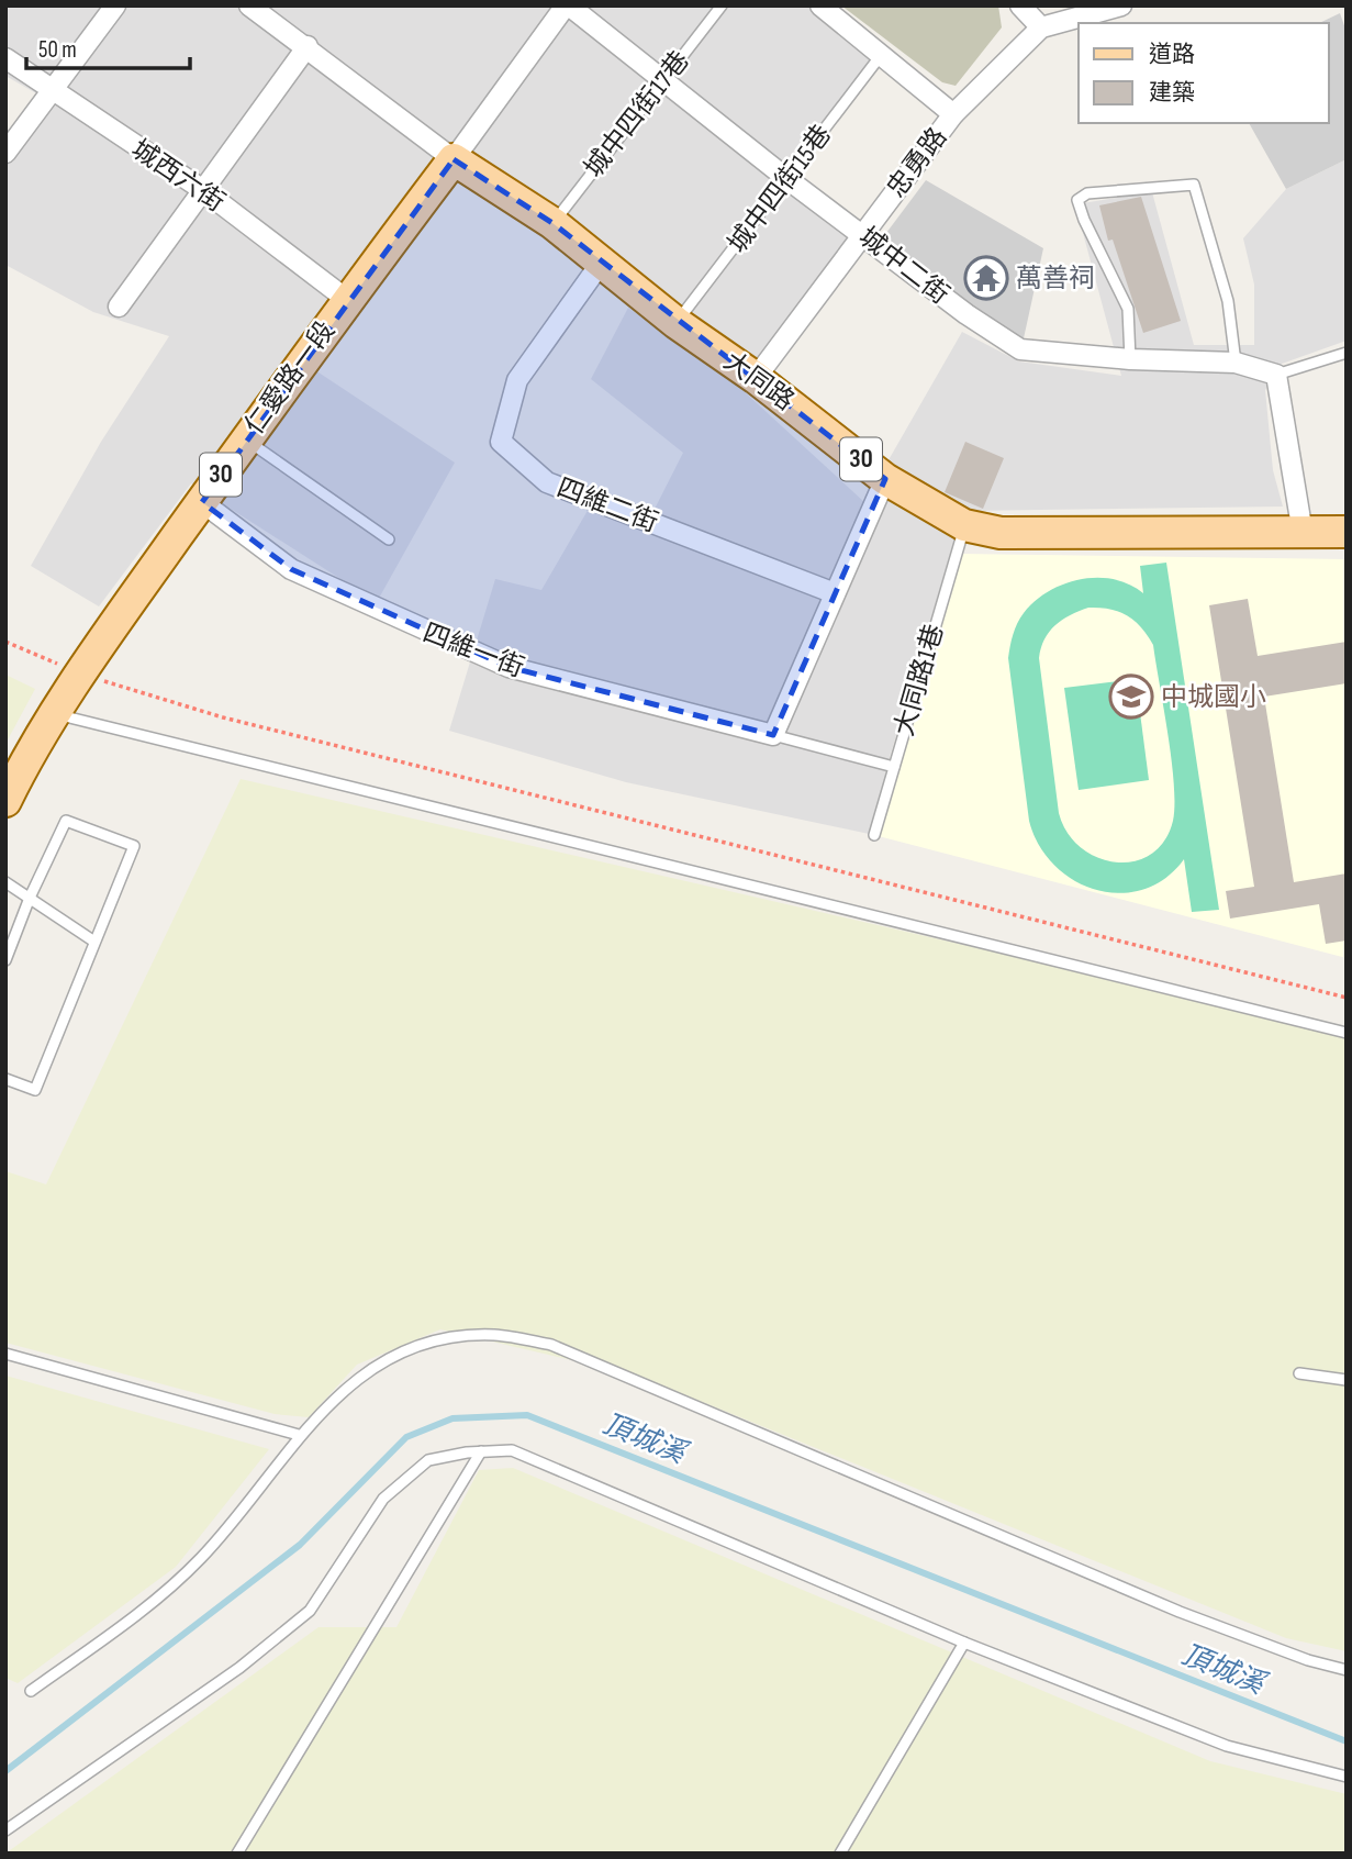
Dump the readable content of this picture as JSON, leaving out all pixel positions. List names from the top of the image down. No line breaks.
{"streets":{"main road":["仁愛路一段","大同路","30"],"street":["忠勇路","城西六街","城中二街","四維二街","四維一街"],"lane":["城中四街17巷","城中四街15巷","大同路1巷"]},"crossings":[["城中四街17巷","城中二街"],["城中四街17巷","大同路"],["忠勇路","城中二街"],["忠勇路","大同路"],["城西六街","仁愛路一段"],["城中四街15巷","城中二街"],["城中四街15巷","大同路"],["城中二街","仁愛路一段"],["仁愛路一段","大同路"],["仁愛路一段","四維一街"],["大同路","四維二街"],["大同路","大同路1巷"],["四維一街","大同路1巷"]],"water":["頂城溪"],"places":{"temple":["萬善祠"],"school or university":["中城國小"]},"legend":["道路","建築"],"scale_bar":"50 m"}
